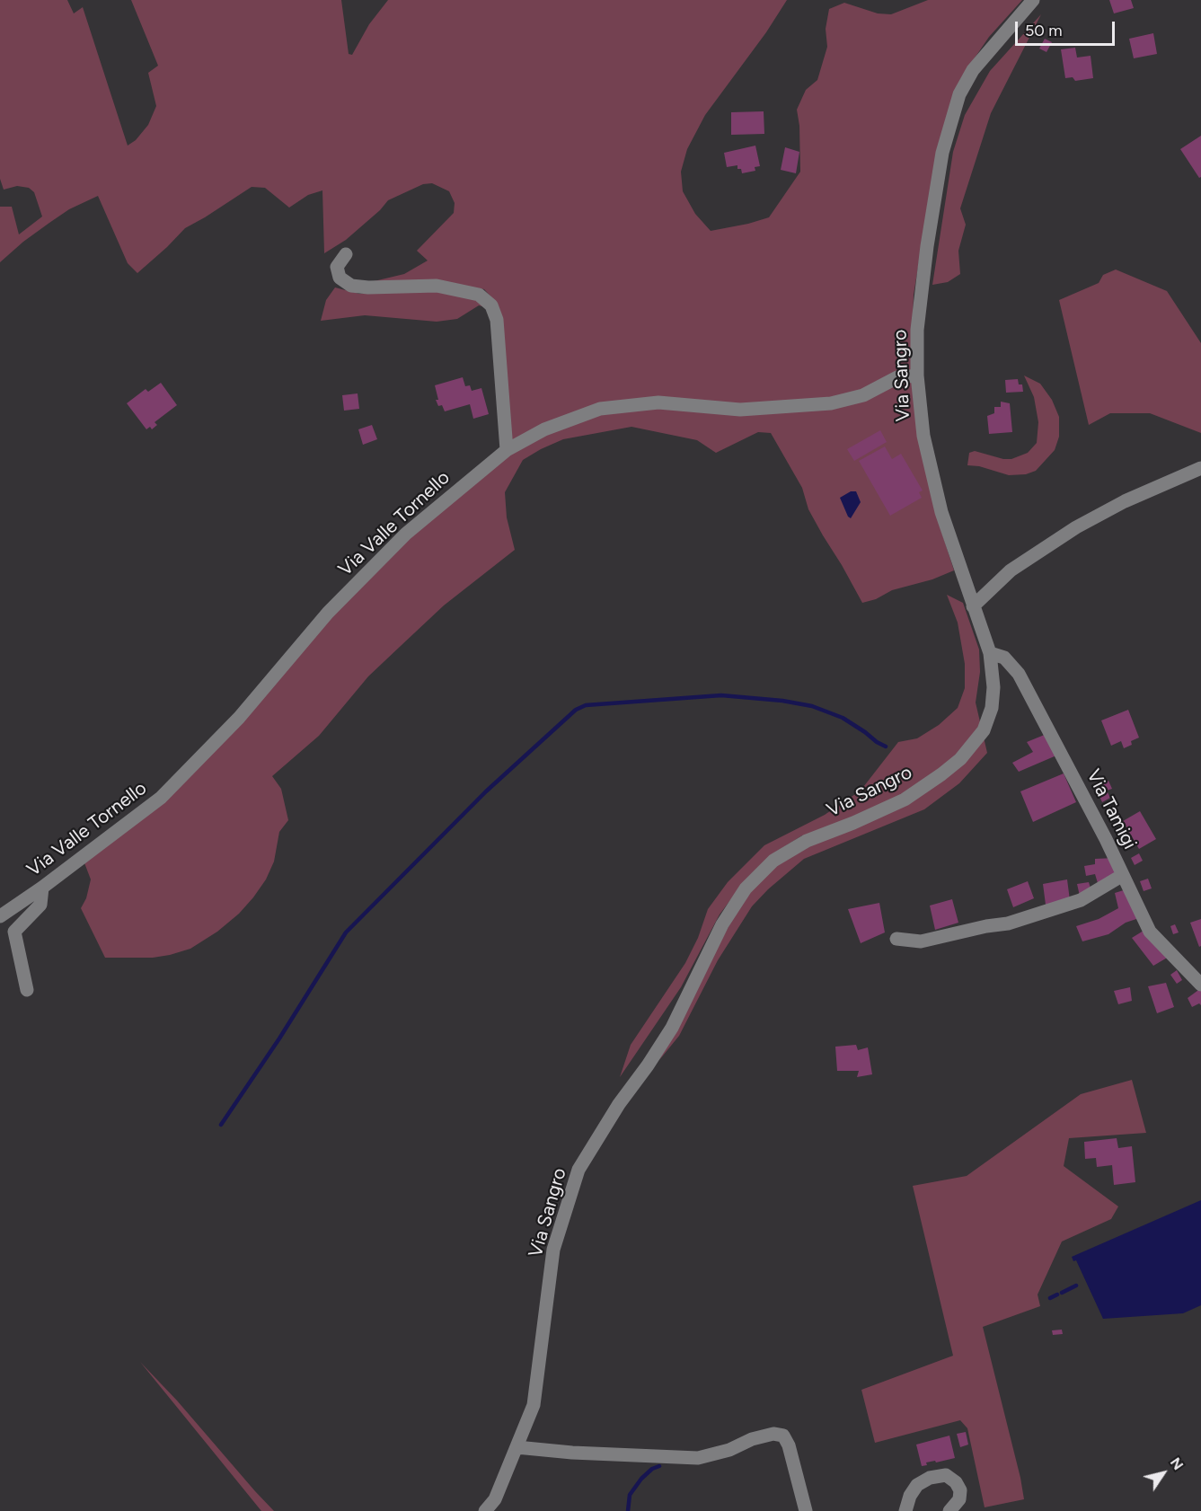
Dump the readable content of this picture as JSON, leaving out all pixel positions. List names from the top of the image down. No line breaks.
{"streets":{"street":["Via Sangro","Via Valle Tornello","Via Tamigi"]},"crossings":[["Via Sangro","Via Valle Tornello"],["Via Sangro","Via Tamigi"]],"scale_bar":"50 m","north":"top right"}
